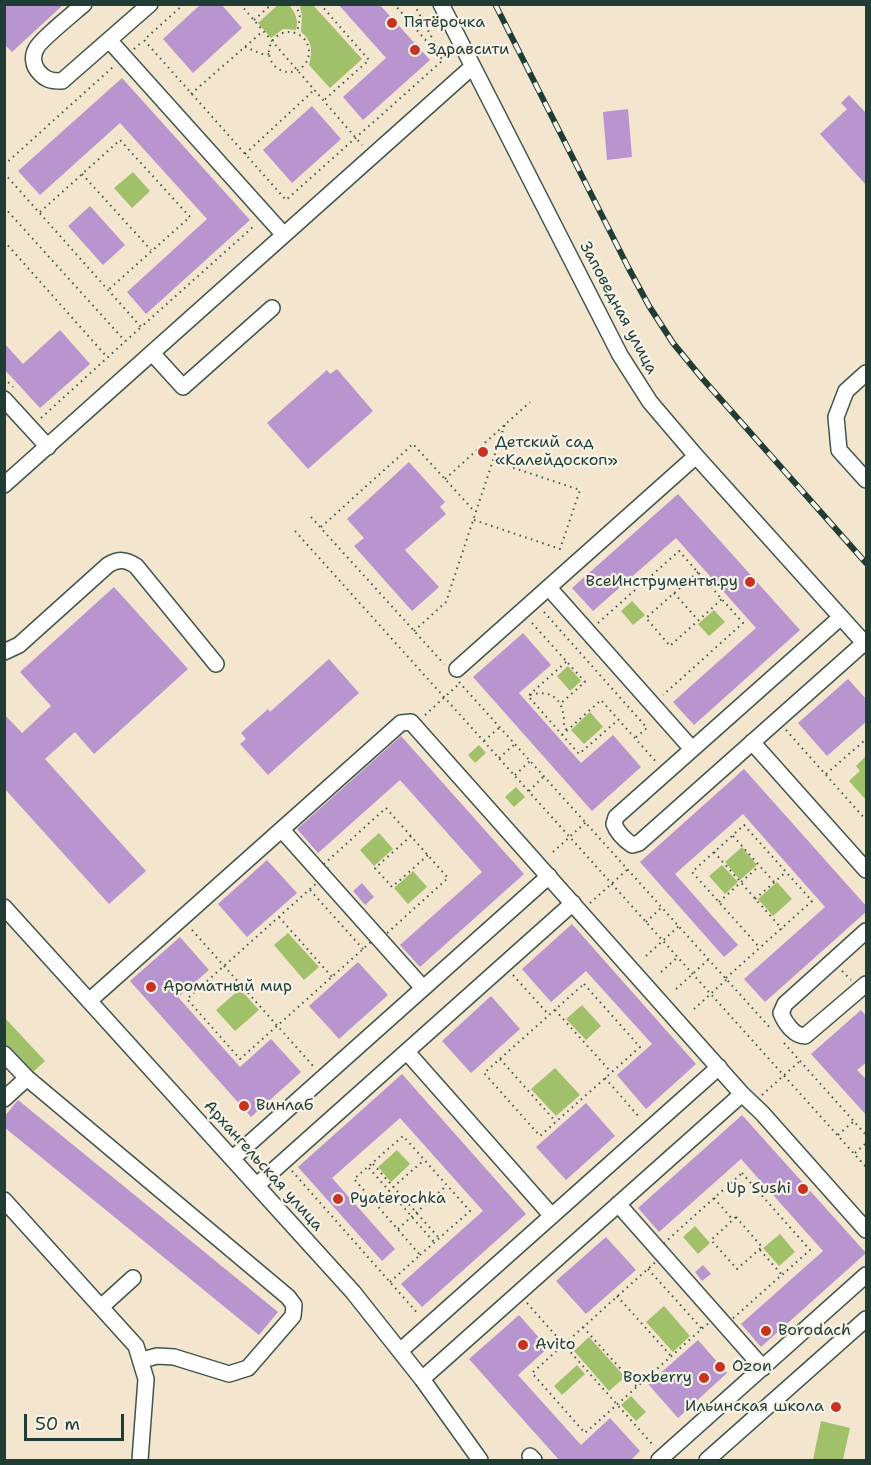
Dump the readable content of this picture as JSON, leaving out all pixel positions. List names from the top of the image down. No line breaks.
{"streets":{"street":["Заповедная улица","Архангельская улица"]},"places":["Пятёрочка","Здравсити","Детский сад «Калейдоскоп»","ВсеИнструменты.ру","Ароматный мир","Винлаб","Up Sushi","Pyaterochka","Borodach","Avito","Ozon","Boxberry","Ильинская школа"],"scale_bar":"50 m"}
